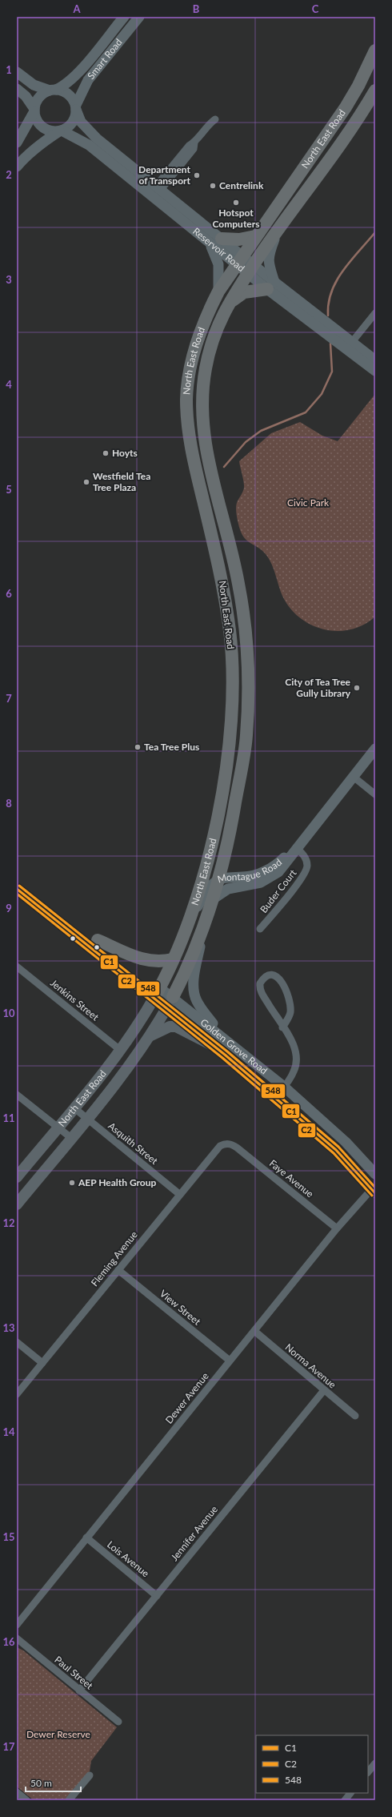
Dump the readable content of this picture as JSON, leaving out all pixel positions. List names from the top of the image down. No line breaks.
{"streets":{"highway":["North East Road"],"main road":["Smart Road","Reservoir Road","Montague Road","Golden Grove Road"],"street":["Buder Court","Jenkins Street","Asquith Street","Faye Avenue","Fleming Avenue","View Street","Norma Avenue","Dewer Avenue","Jennifer Avenue","Lois Avenue","Paul Street"]},"crossings":[["Smart Road","Reservoir Road"],["North East Road","Reservoir Road"],["North East Road","Montague Road"],["North East Road","Jenkins Street"],["North East Road","Golden Grove Road"],["North East Road","Asquith Street"],["Montague Road","Buder Court"],["Golden Grove Road","Dewer Avenue"],["Asquith Street","Fleming Avenue"],["Faye Avenue","Fleming Avenue"],["Faye Avenue","Dewer Avenue"],["Fleming Avenue","View Street"],["View Street","Dewer Avenue"],["Norma Avenue","Dewer Avenue"],["Norma Avenue","Jennifer Avenue"],["Dewer Avenue","Lois Avenue"],["Jennifer Avenue","Lois Avenue"],["Jennifer Avenue","Paul Street"]],"parks":["Civic Park","Dewer Reserve"],"places":["Department of Transport","Centrelink","Hotspot Computers","Hoyts","Westfield Tea Tree Plaza","City of Tea Tree Gully Library","Tea Tree Plus","AEP Health Group"],"lines":["transit line 548","transit line C1","transit line C2"],"legend":["C1","C2","548"],"scale_bar":"50 m","grid":{"columns":["A","B","C"],"rows":["1","2","3","4","5","6","7","8","9","10","11","12","13","14","15","16","17"]}}
